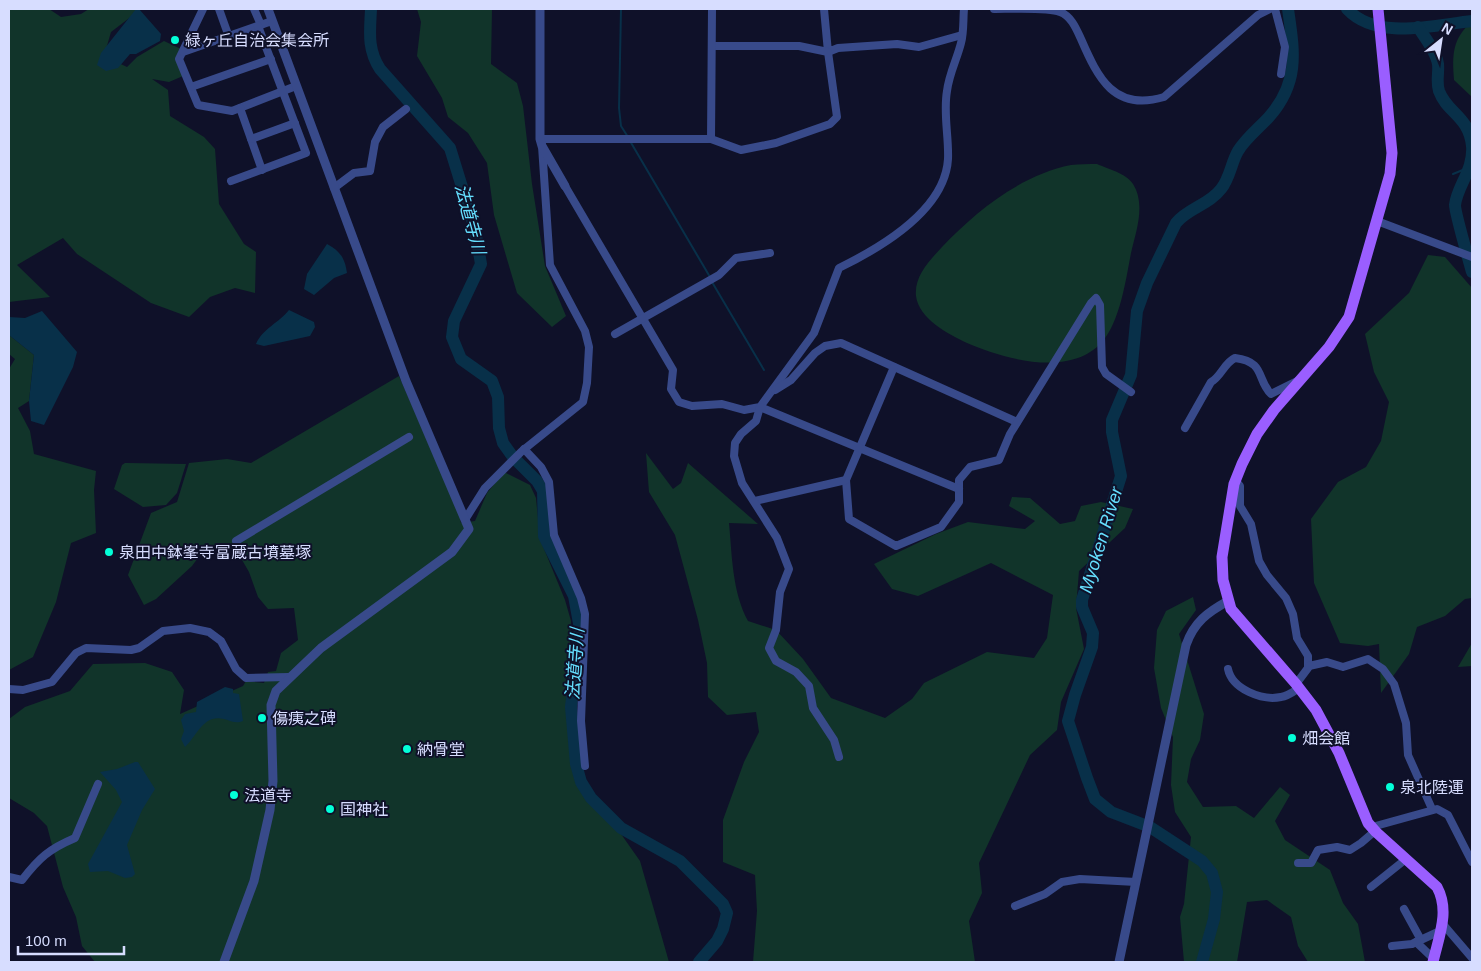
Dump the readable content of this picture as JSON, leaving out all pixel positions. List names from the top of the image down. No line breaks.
{"water":["法道寺川","Myoken River"],"places":["緑ヶ丘自治会集会所","泉田中鉢峯寺富蔵古墳墓塚","傷痍之碑","畑会館","納骨堂","泉北陸運","法道寺","国神社"],"scale_bar":"100 m","north":"top right"}
